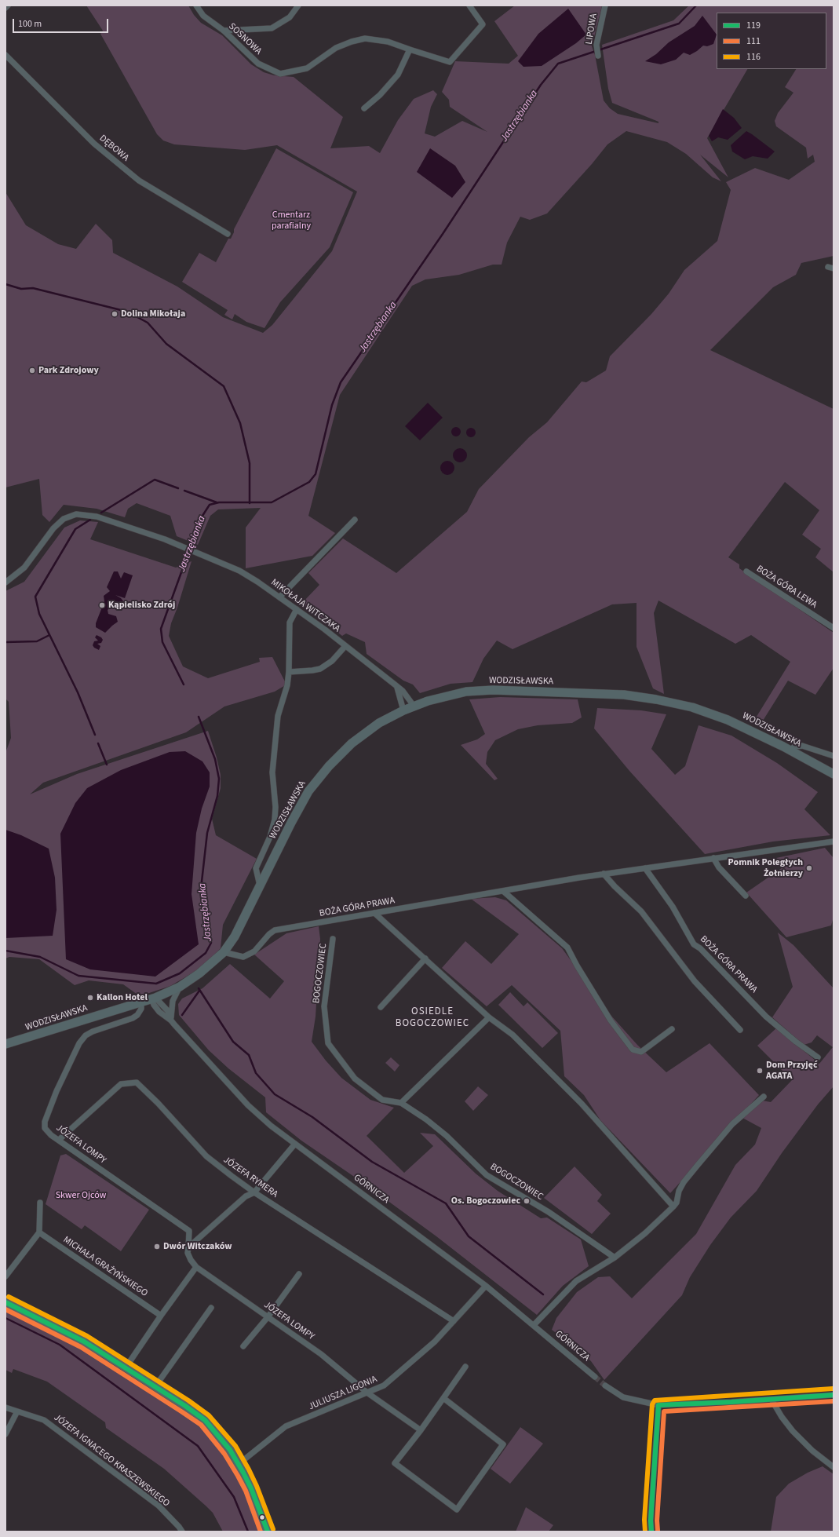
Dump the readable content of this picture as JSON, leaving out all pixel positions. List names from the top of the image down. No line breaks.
{"streets":{"main road":["WODZISŁAWSKA"],"street":["LIPOWA","SOSNOWA","DĘBOWA","BOŻA GÓRA LEWA","MIKOŁAJA WITCZAKA","BOŻA GÓRA PRAWA","BOGOCZOWIEC","JÓZEFA LOMPY","JÓZEFA RYMERA","GÓRNICZA","MICHAŁA GRAŻYŃSKIEGO","JULIUSZA LIGONIA","JÓZEFA IGNACEGO KRASZEWSKIEGO"]},"crossings":[["MIKOŁAJA WITCZAKA","WODZISŁAWSKA"],["WODZISŁAWSKA","BOŻA GÓRA PRAWA"],["WODZISŁAWSKA","JÓZEFA LOMPY"],["WODZISŁAWSKA","GÓRNICZA"],["JÓZEFA LOMPY","JÓZEFA RYMERA"],["JÓZEFA LOMPY","JULIUSZA LIGONIA"],["JÓZEFA RYMERA","JULIUSZA LIGONIA"],["GÓRNICZA","JULIUSZA LIGONIA"]],"districts":["OSIEDLE BOGOCZOWIEC"],"water":["Jastrzębianka"],"parks":["Cmentarz parafialny","Skwer Ojców"],"places":["Dolina Mikołaja","Park Zdrojowy","Kąpielisko Zdrój","Pomnik Poległych Żołnierzy","Kallon Hotel","Dom Przyjęć AGATA","Os. Bogoczowiec","Dwór Witczaków"],"lines":["transit line 116","transit line 119","transit line 111"],"legend":["119","111","116"],"scale_bar":"100 m"}
